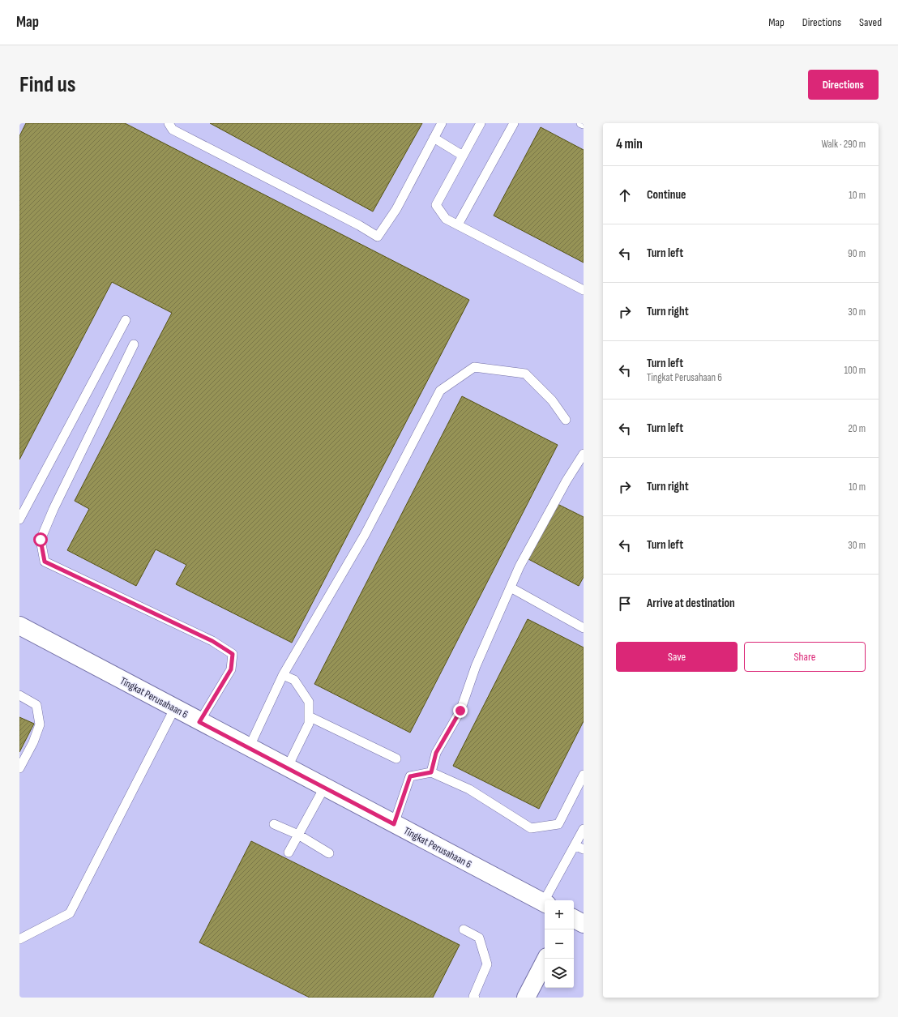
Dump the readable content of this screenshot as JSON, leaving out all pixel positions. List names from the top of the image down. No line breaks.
{"streets":{"street":["Tingkat Perusahaan 6"]},"page":{"header":"Map","nav":["Map","Directions","Saved"],"buttons":["Directions",["Save","Share"]],"title":"Find us","heading":["4 min","Walk · 290 m"],"list":[["Continue","10 m"],["Turn left","90 m"],["Turn right","30 m"],["Turn left","Tingkat Perusahaan 6","100 m"],["Turn left","20 m"],["Turn right","10 m"],["Turn left","30 m"],"Arrive at destination"],"map_buttons":["+","−"]}}
